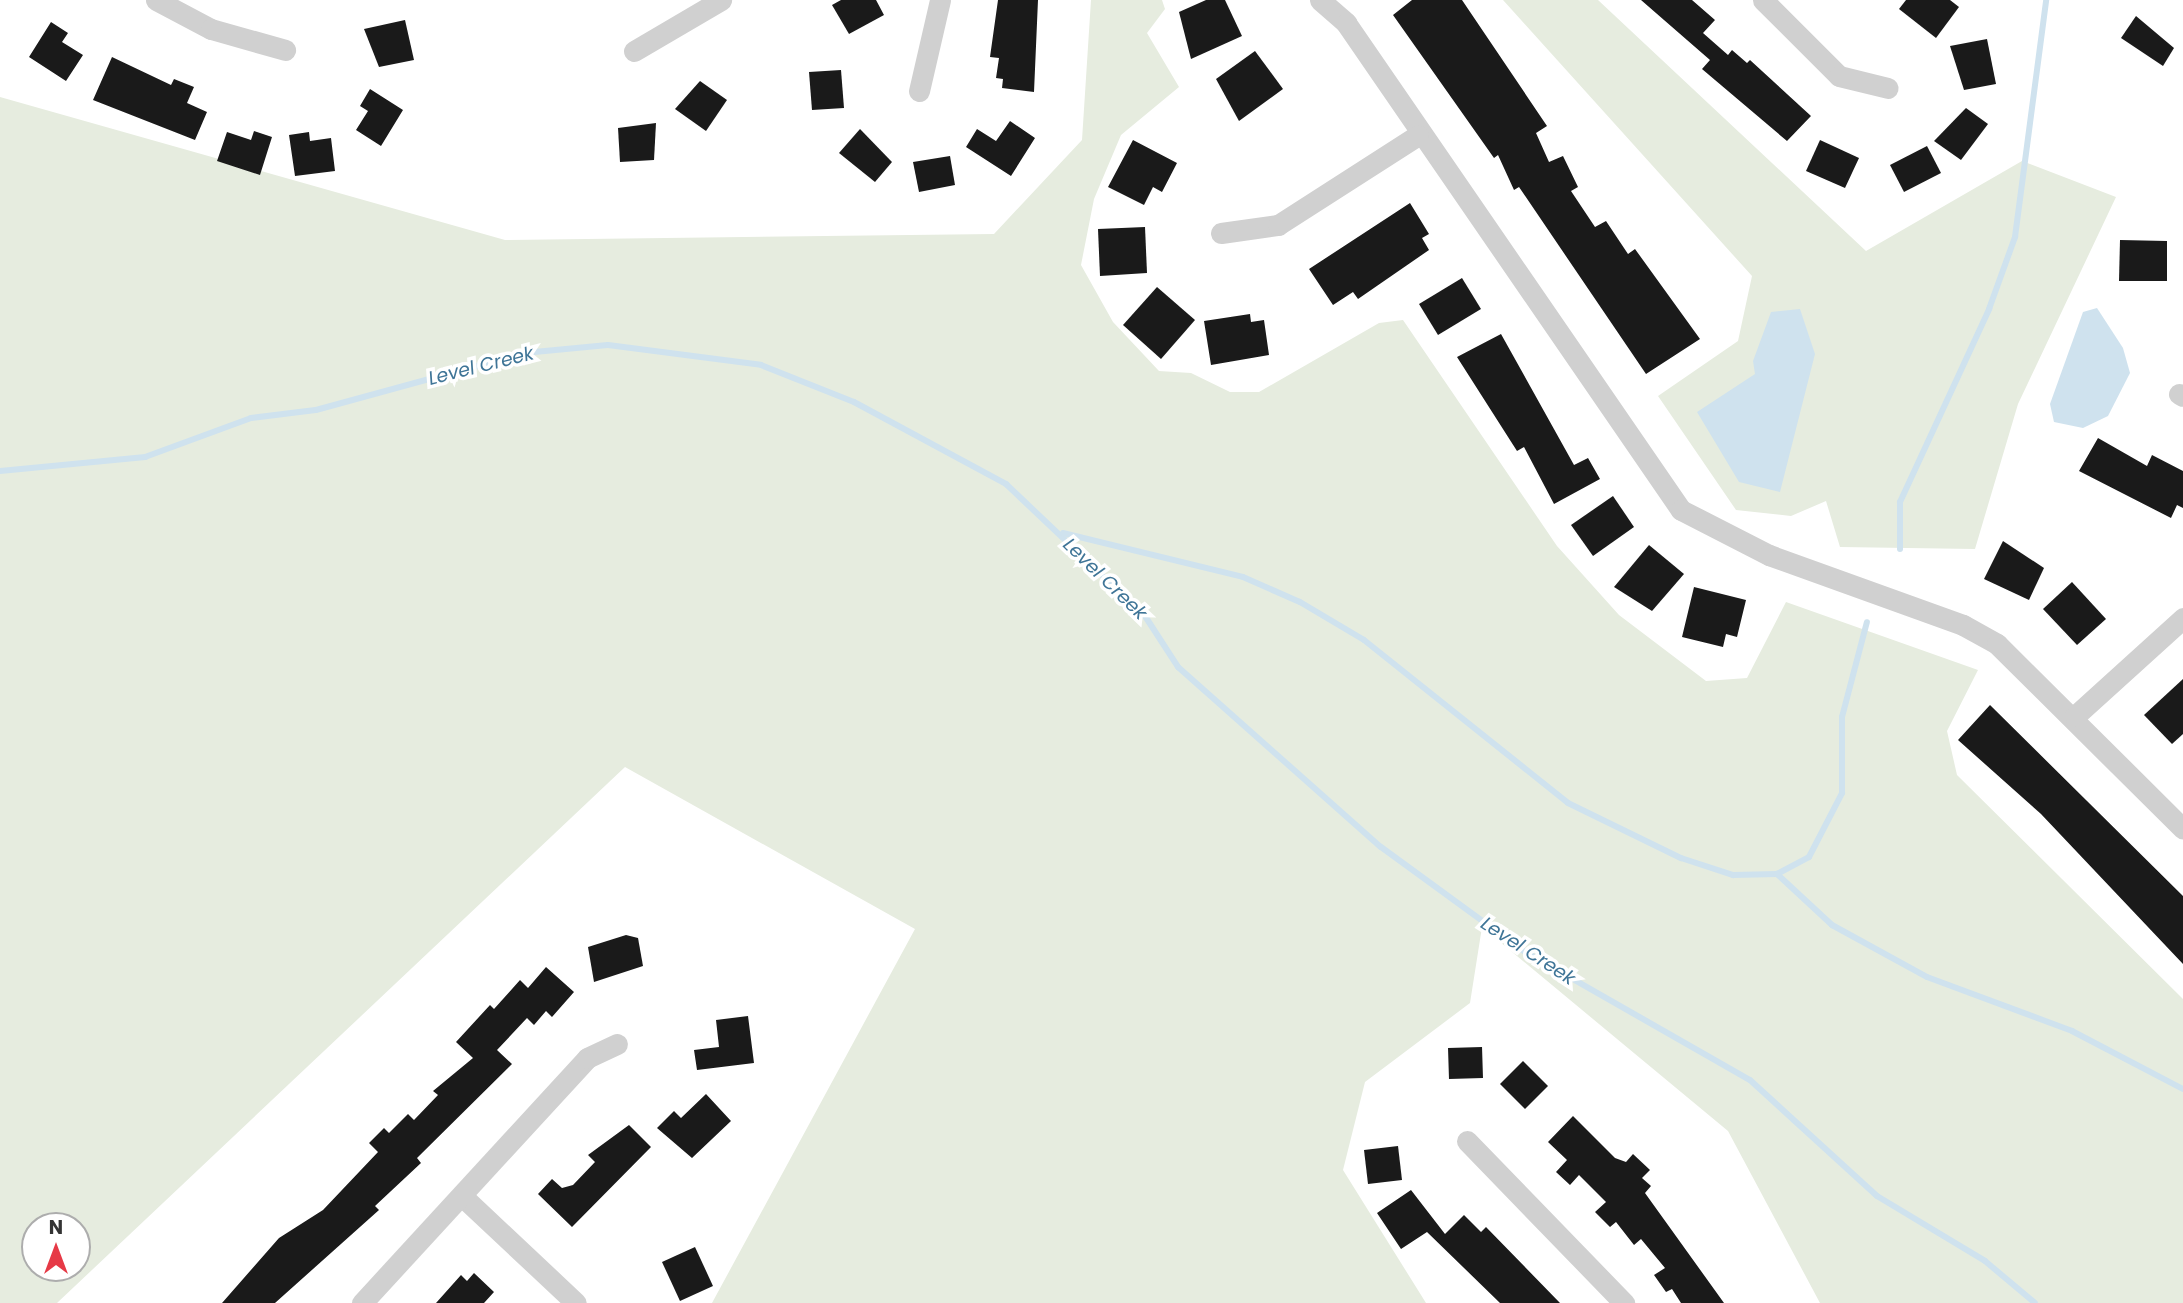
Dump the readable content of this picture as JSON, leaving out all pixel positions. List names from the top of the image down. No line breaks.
{"water":["Level Creek"],"north":"top"}
